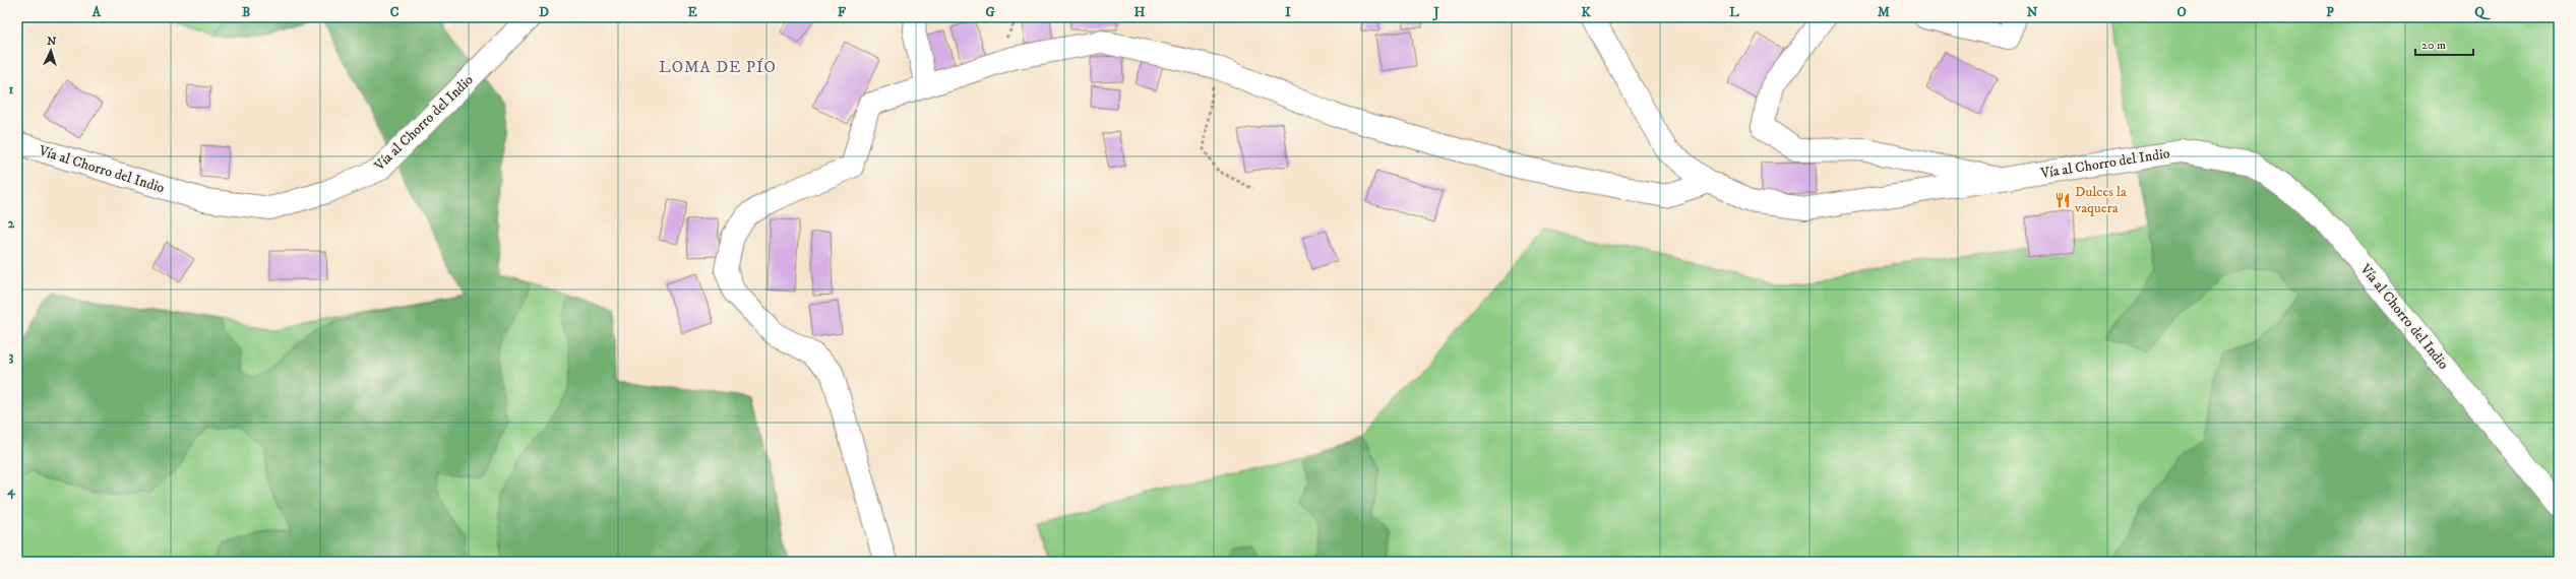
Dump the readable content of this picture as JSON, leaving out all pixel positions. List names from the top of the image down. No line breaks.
{"streets":{"street":["Vía al Chorro del Indio"]},"districts":["LOMA DE PÍO"],"places":{"restaurant":["Dulces la vaquera"]},"scale_bar":"20 m","north":"top","grid":{"columns":["A","B","C","D","E","F","G","H","I","J","K","L","M","N","O","P","Q"],"rows":["1","2","3","4"]}}
